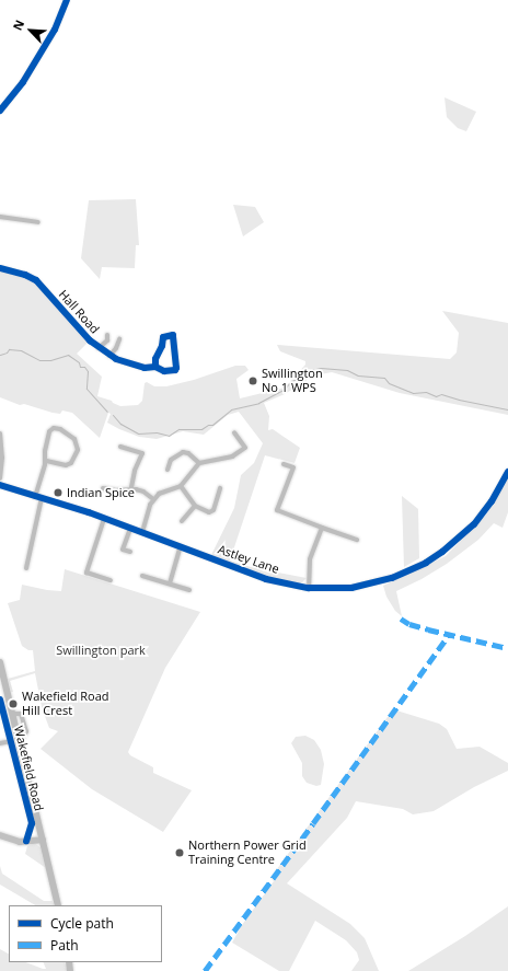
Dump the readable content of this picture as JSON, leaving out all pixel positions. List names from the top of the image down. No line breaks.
{"streets":{"main road":["Wakefield Road"],"street":["Hall Road","Astley Lane"]},"parks":["Swillington park"],"places":["Swillington No 1 WPS","Indian Spice","Wakefield Road Hill Crest","Northern Power Grid Training Centre"],"legend":["Cycle path","Path"],"north":"top left"}
